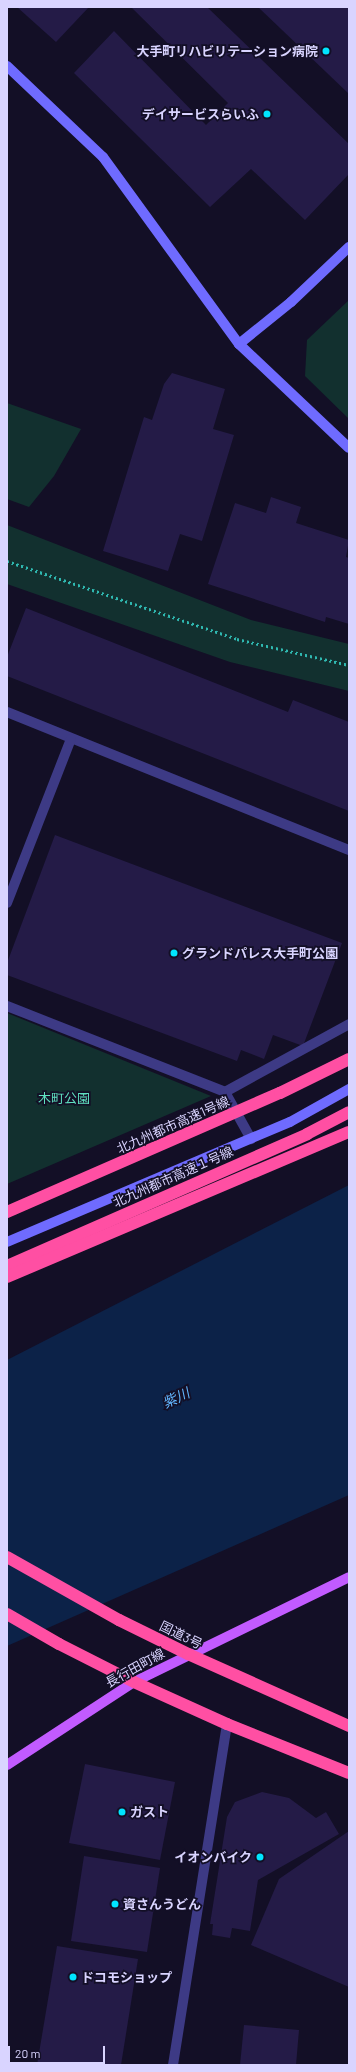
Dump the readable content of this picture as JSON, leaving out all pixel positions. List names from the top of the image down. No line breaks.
{"streets":{"highway":["北九州都市高速1号線","北九州都市高速１号線","国道3号"],"main road":["長行田町線"]},"crossings":[["国道3号","長行田町線"]],"water":["紫川"],"parks":["木町公園"],"places":["大手町リハビリテーション病院","デイサービスらいふ","グランドパレス大手町公園","ガスト","イオンバイク","資さんうどん","ドコモショップ"],"scale_bar":"20 m"}
